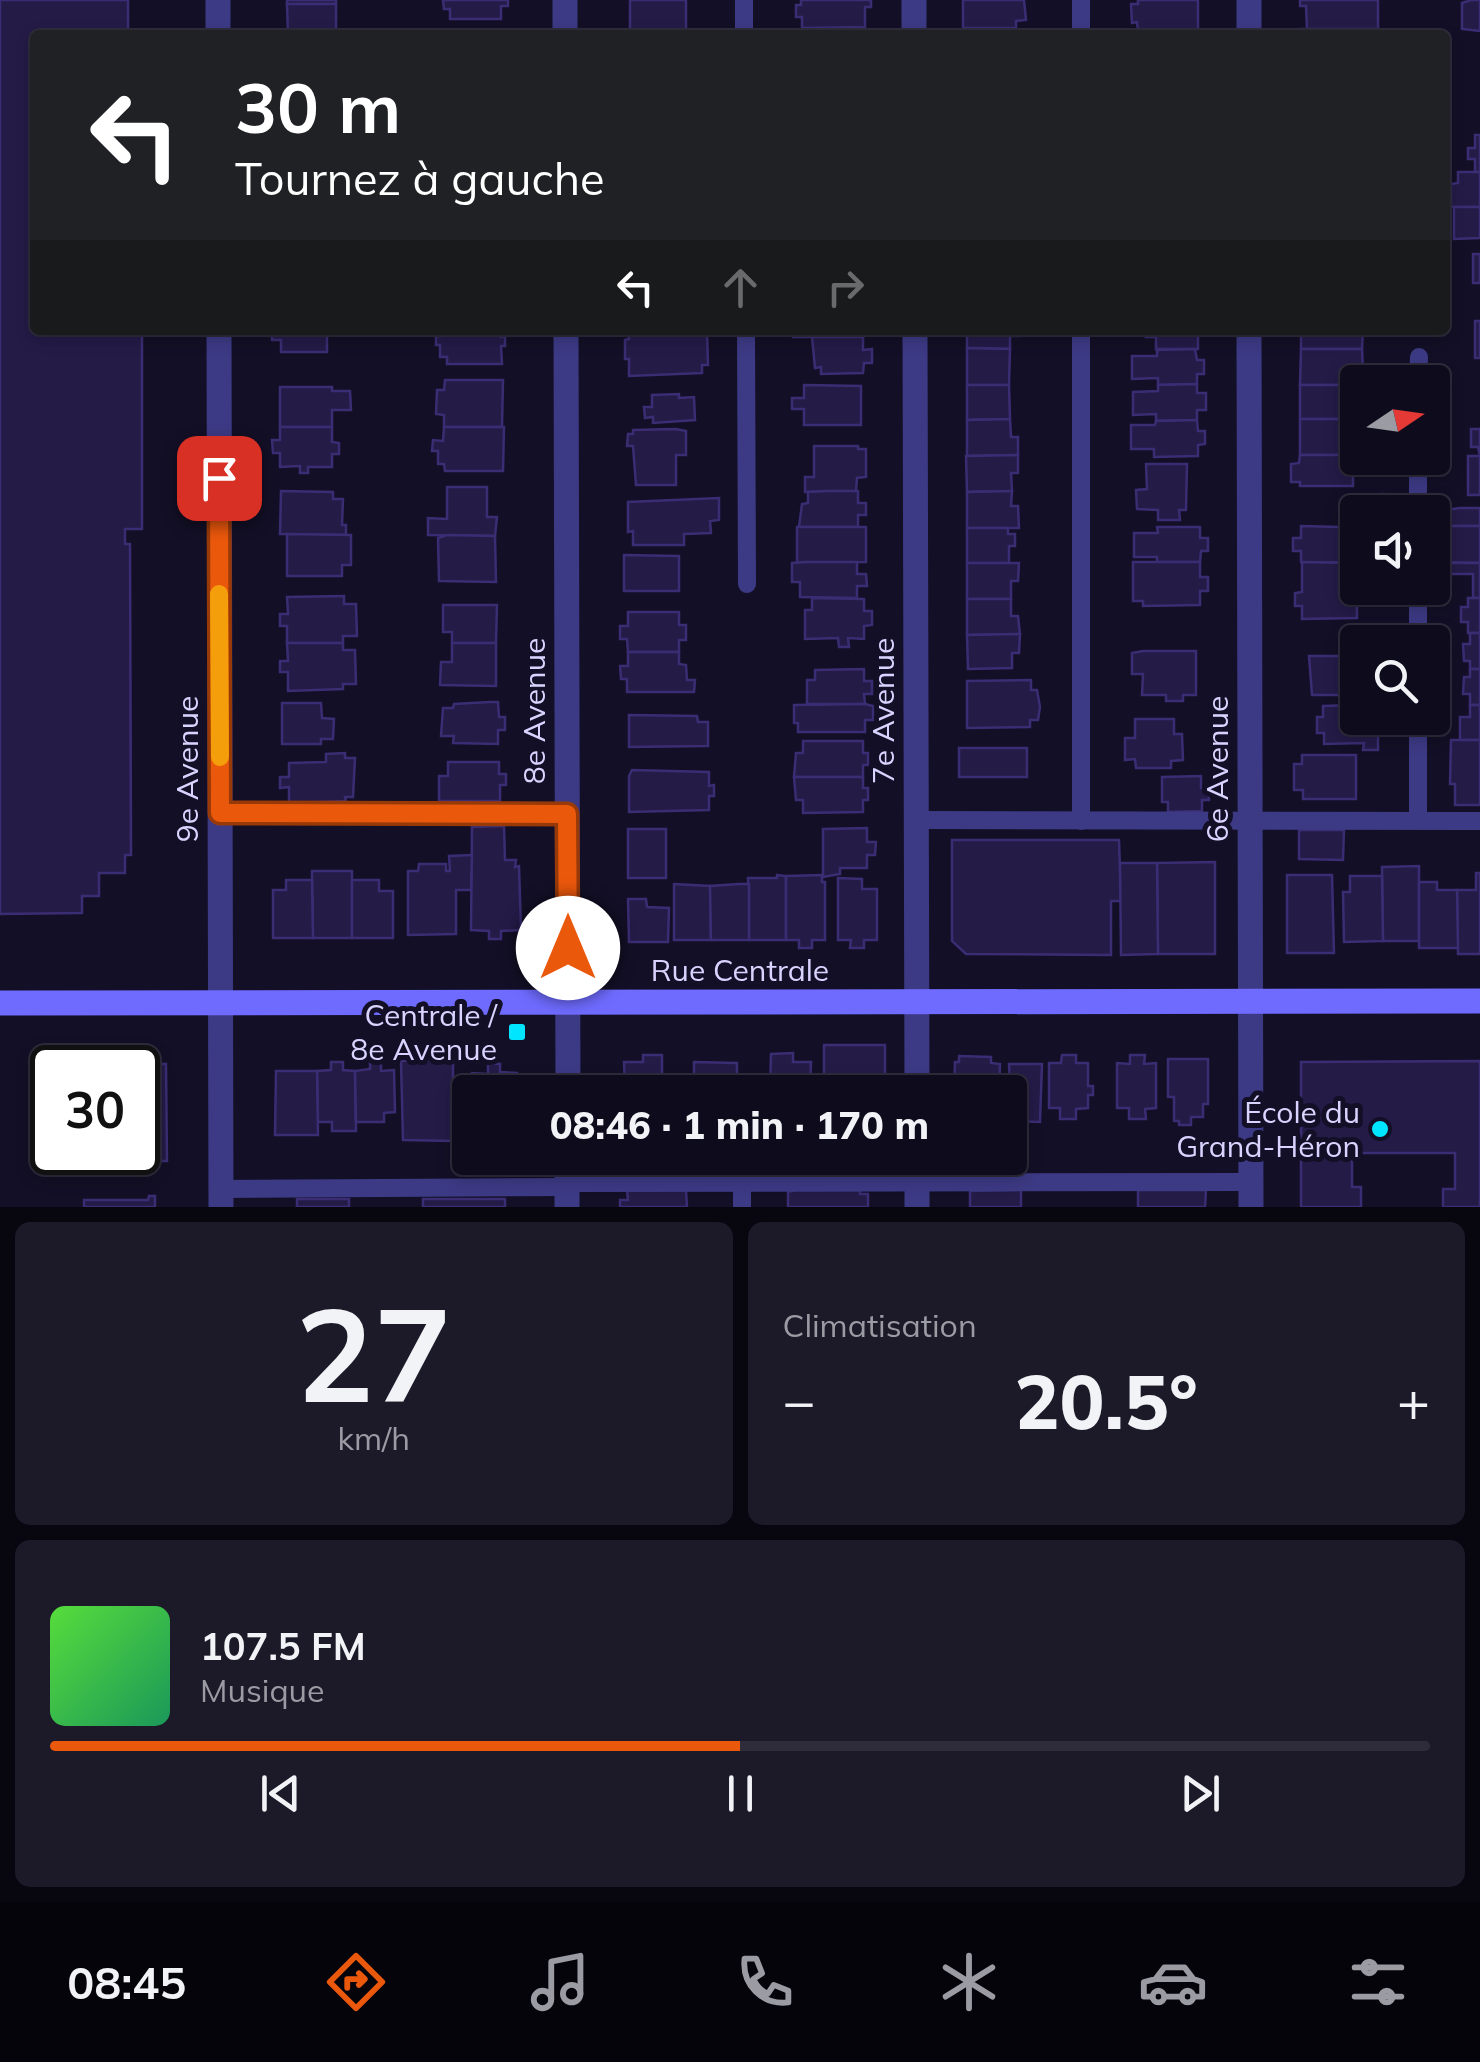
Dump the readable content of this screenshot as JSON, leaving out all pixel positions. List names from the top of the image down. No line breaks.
{"streets":{"street":["8e Avenue","7e Avenue","9e Avenue","6e Avenue","Rue Centrale"]},"crossings":[["8e Avenue","Rue Centrale"],["7e Avenue","Rue Centrale"],["9e Avenue","Rue Centrale"],["6e Avenue","Rue Centrale"]],"places":{"transit":["Centrale / 8e Avenue"],"other":["École du Grand-Héron"]},"north":"right","page":{"turn":["30 m","Tournez à gauche"],"limit":"30","trip":"08:46 · 1 min · 170 m","tile":[["27","km/h"],"Climatisation"],"heat":["−","20.5°","+"],"song":["107.5 FM","Musique"],"tabs":"08:45"}}
